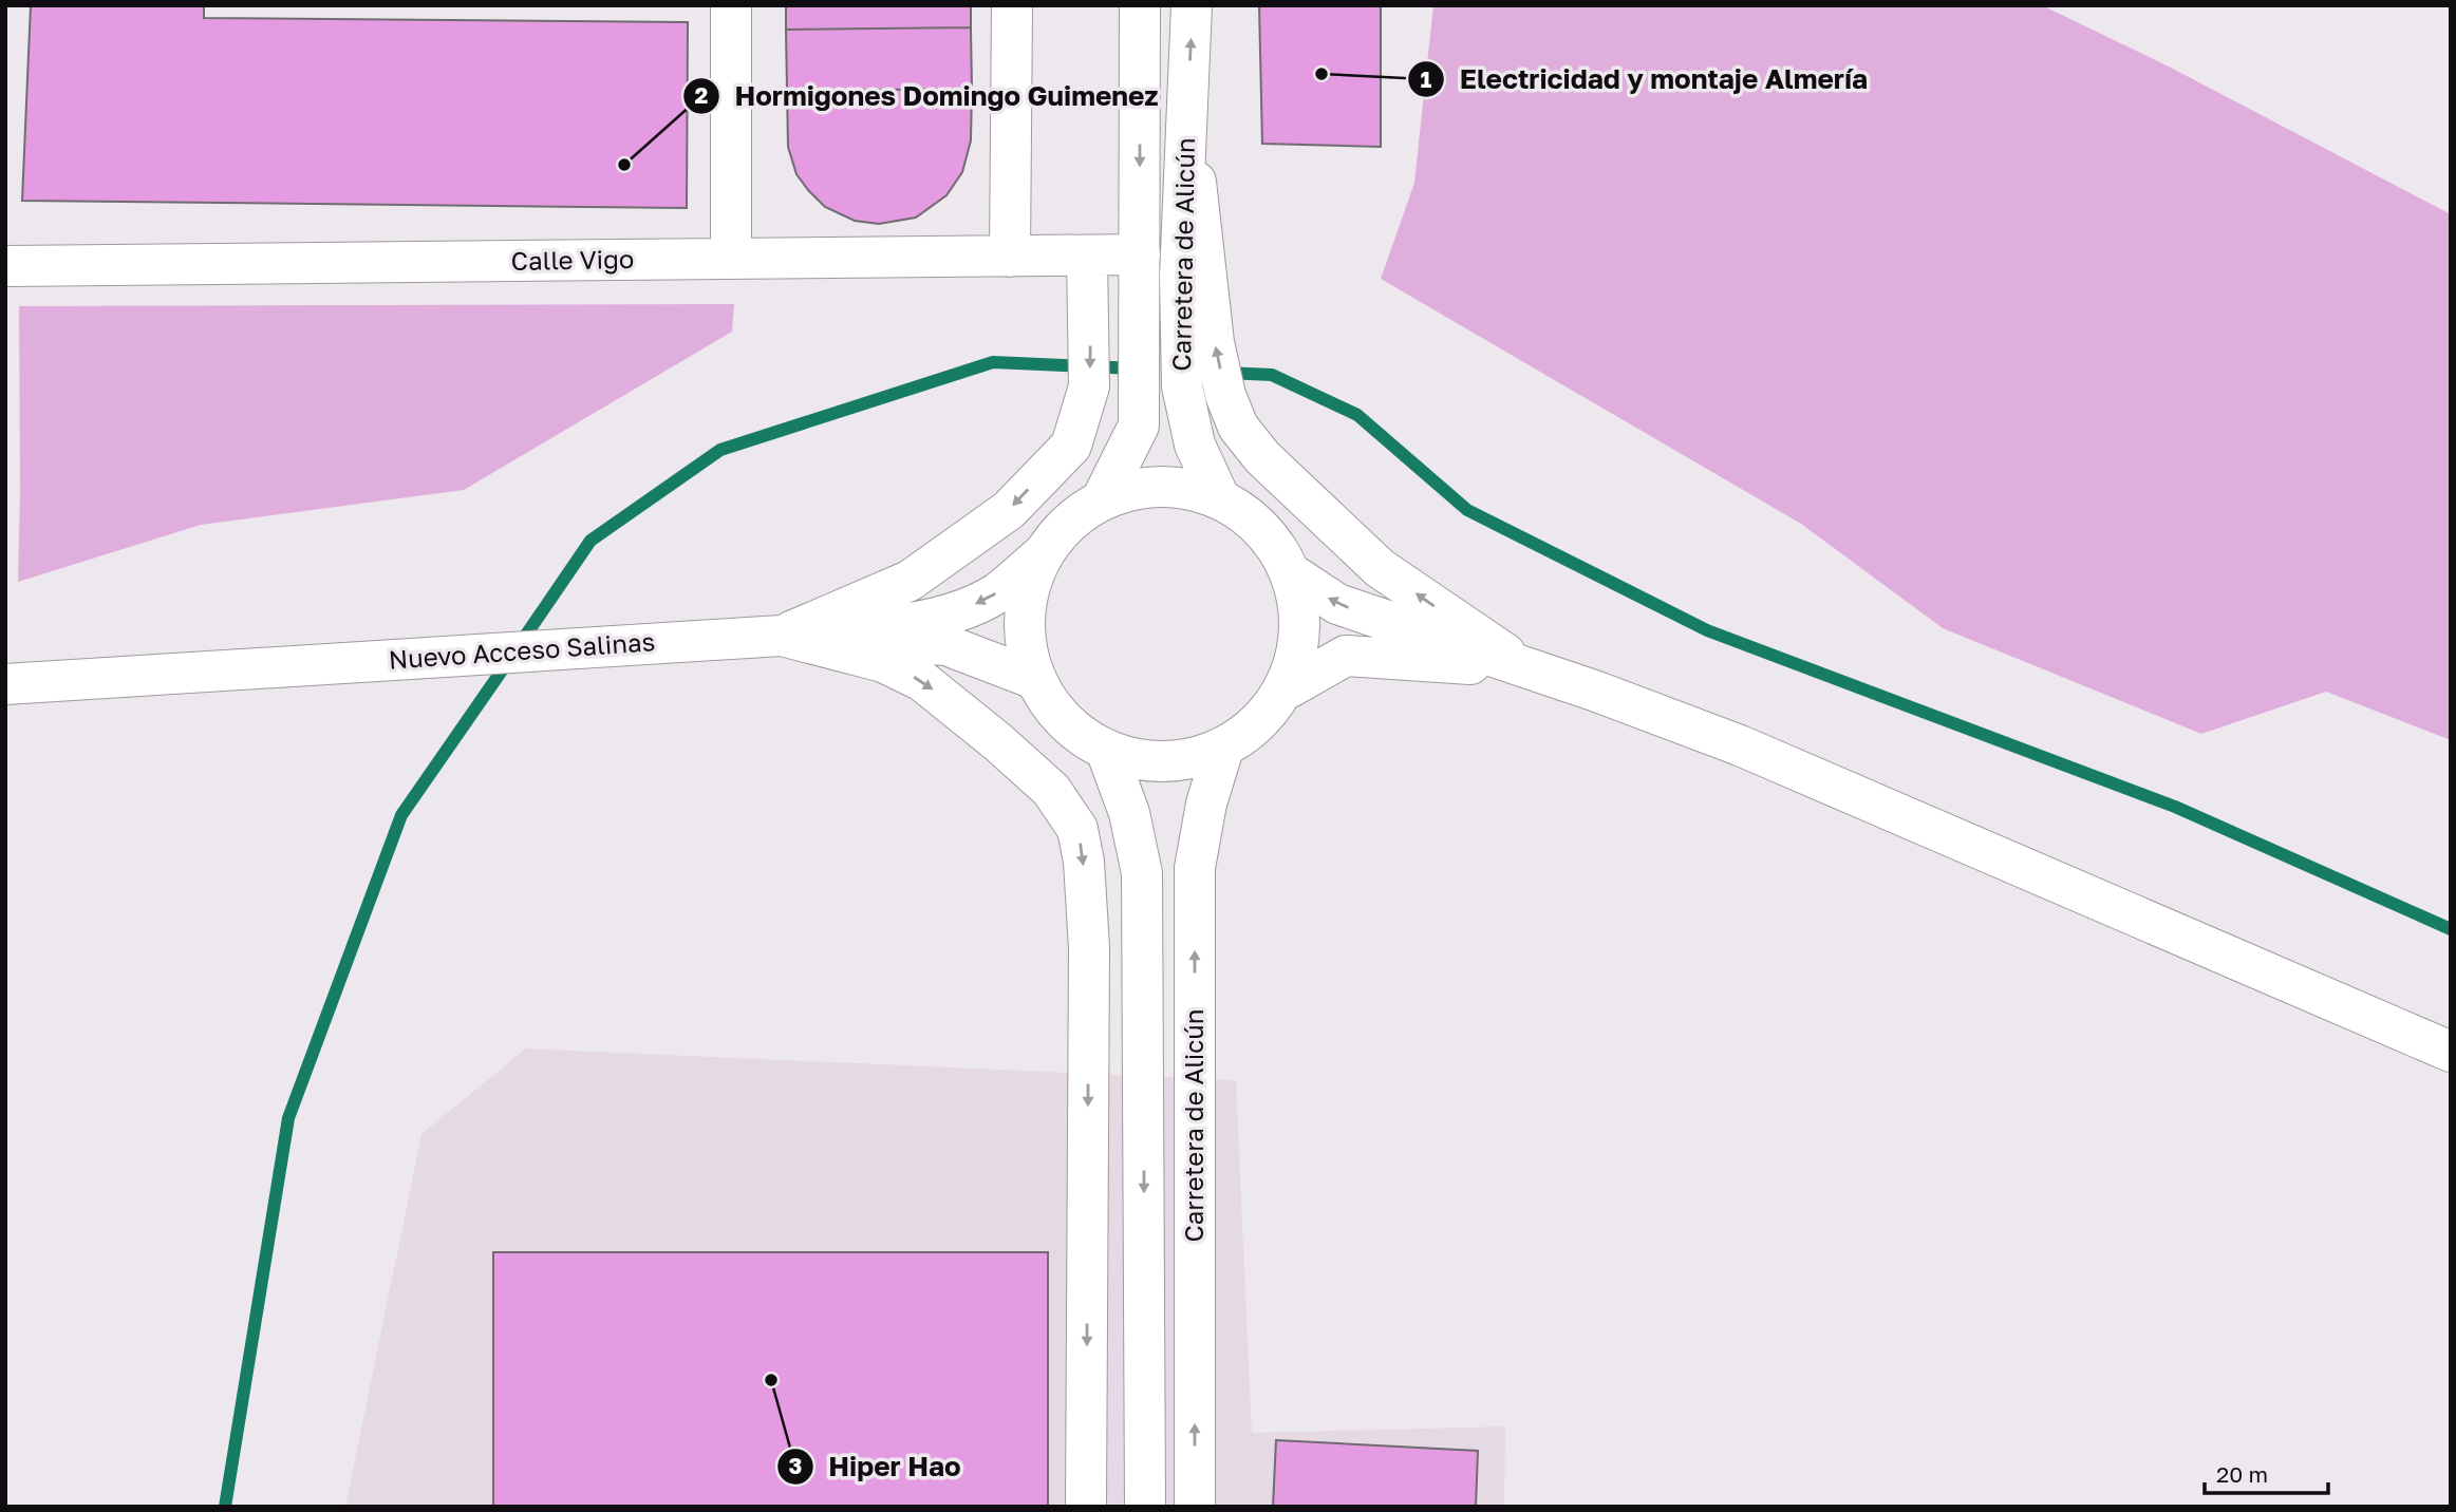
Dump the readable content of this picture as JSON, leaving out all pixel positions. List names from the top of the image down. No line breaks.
{"streets":{"street":["Carretera de Alicún","Calle Vigo","Nuevo Acceso Salinas"]},"crossings":[["Carretera de Alicún","Calle Vigo"]],"places":["Electricidad y montaje Almería","Hormigones Domingo Guimenez","Hiper Hao"],"scale_bar":"20 m"}
